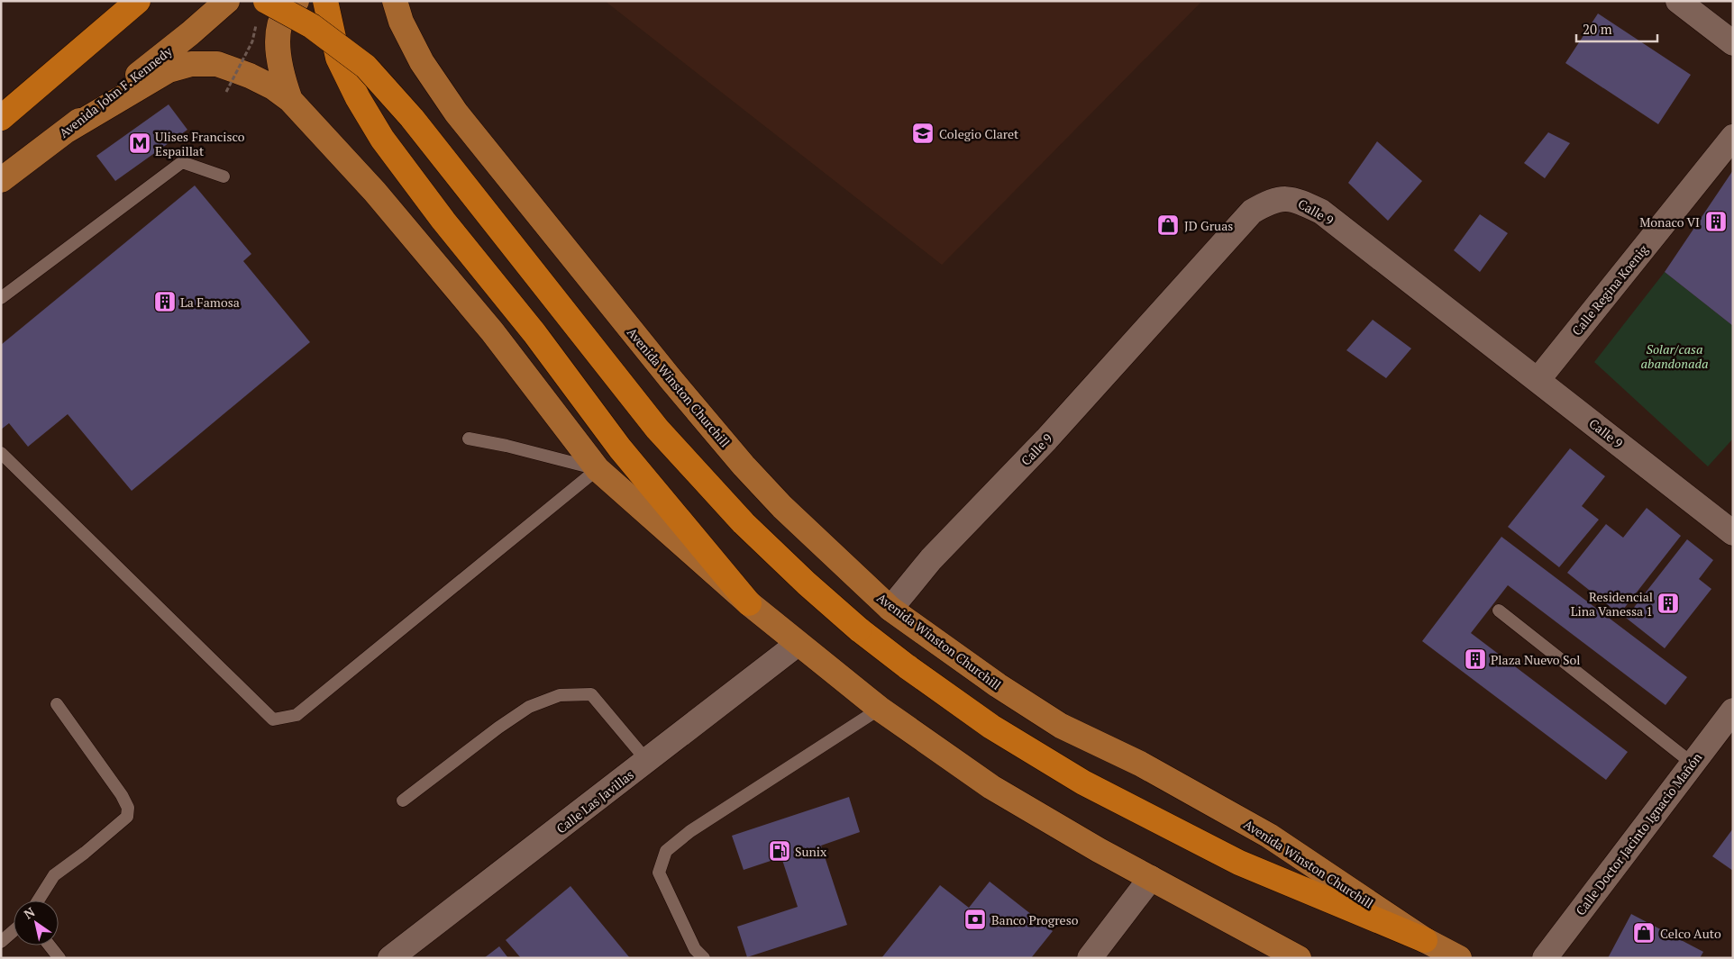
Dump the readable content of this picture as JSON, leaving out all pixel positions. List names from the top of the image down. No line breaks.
{"streets":{"main road":["Avenida John F. Kennedy","Avenida Winston Churchill"],"street":["Calle 9","Calle Regina Koenig","Calle Las Javillas","Calle Doctor Jacinto Ignacio Mañón"]},"crossings":[["Calle 9","Calle Regina Koenig"],["Calle 9","Avenida Winston Churchill"]],"parks":["Solar/casa abandonada"],"places":{"school or university":["Colegio Claret"],"metro station":["Ulises Francisco Espaillat"],"building":["Monaco VI","La Famosa","Residencial Lina Vanessa 1","Plaza Nuevo Sol"],"shop":["JD Gruas","Celco Auto"],"fuel station":["Sunix"],"bank":["Banco Progreso"]},"scale_bar":"20 m","north":"top left"}
